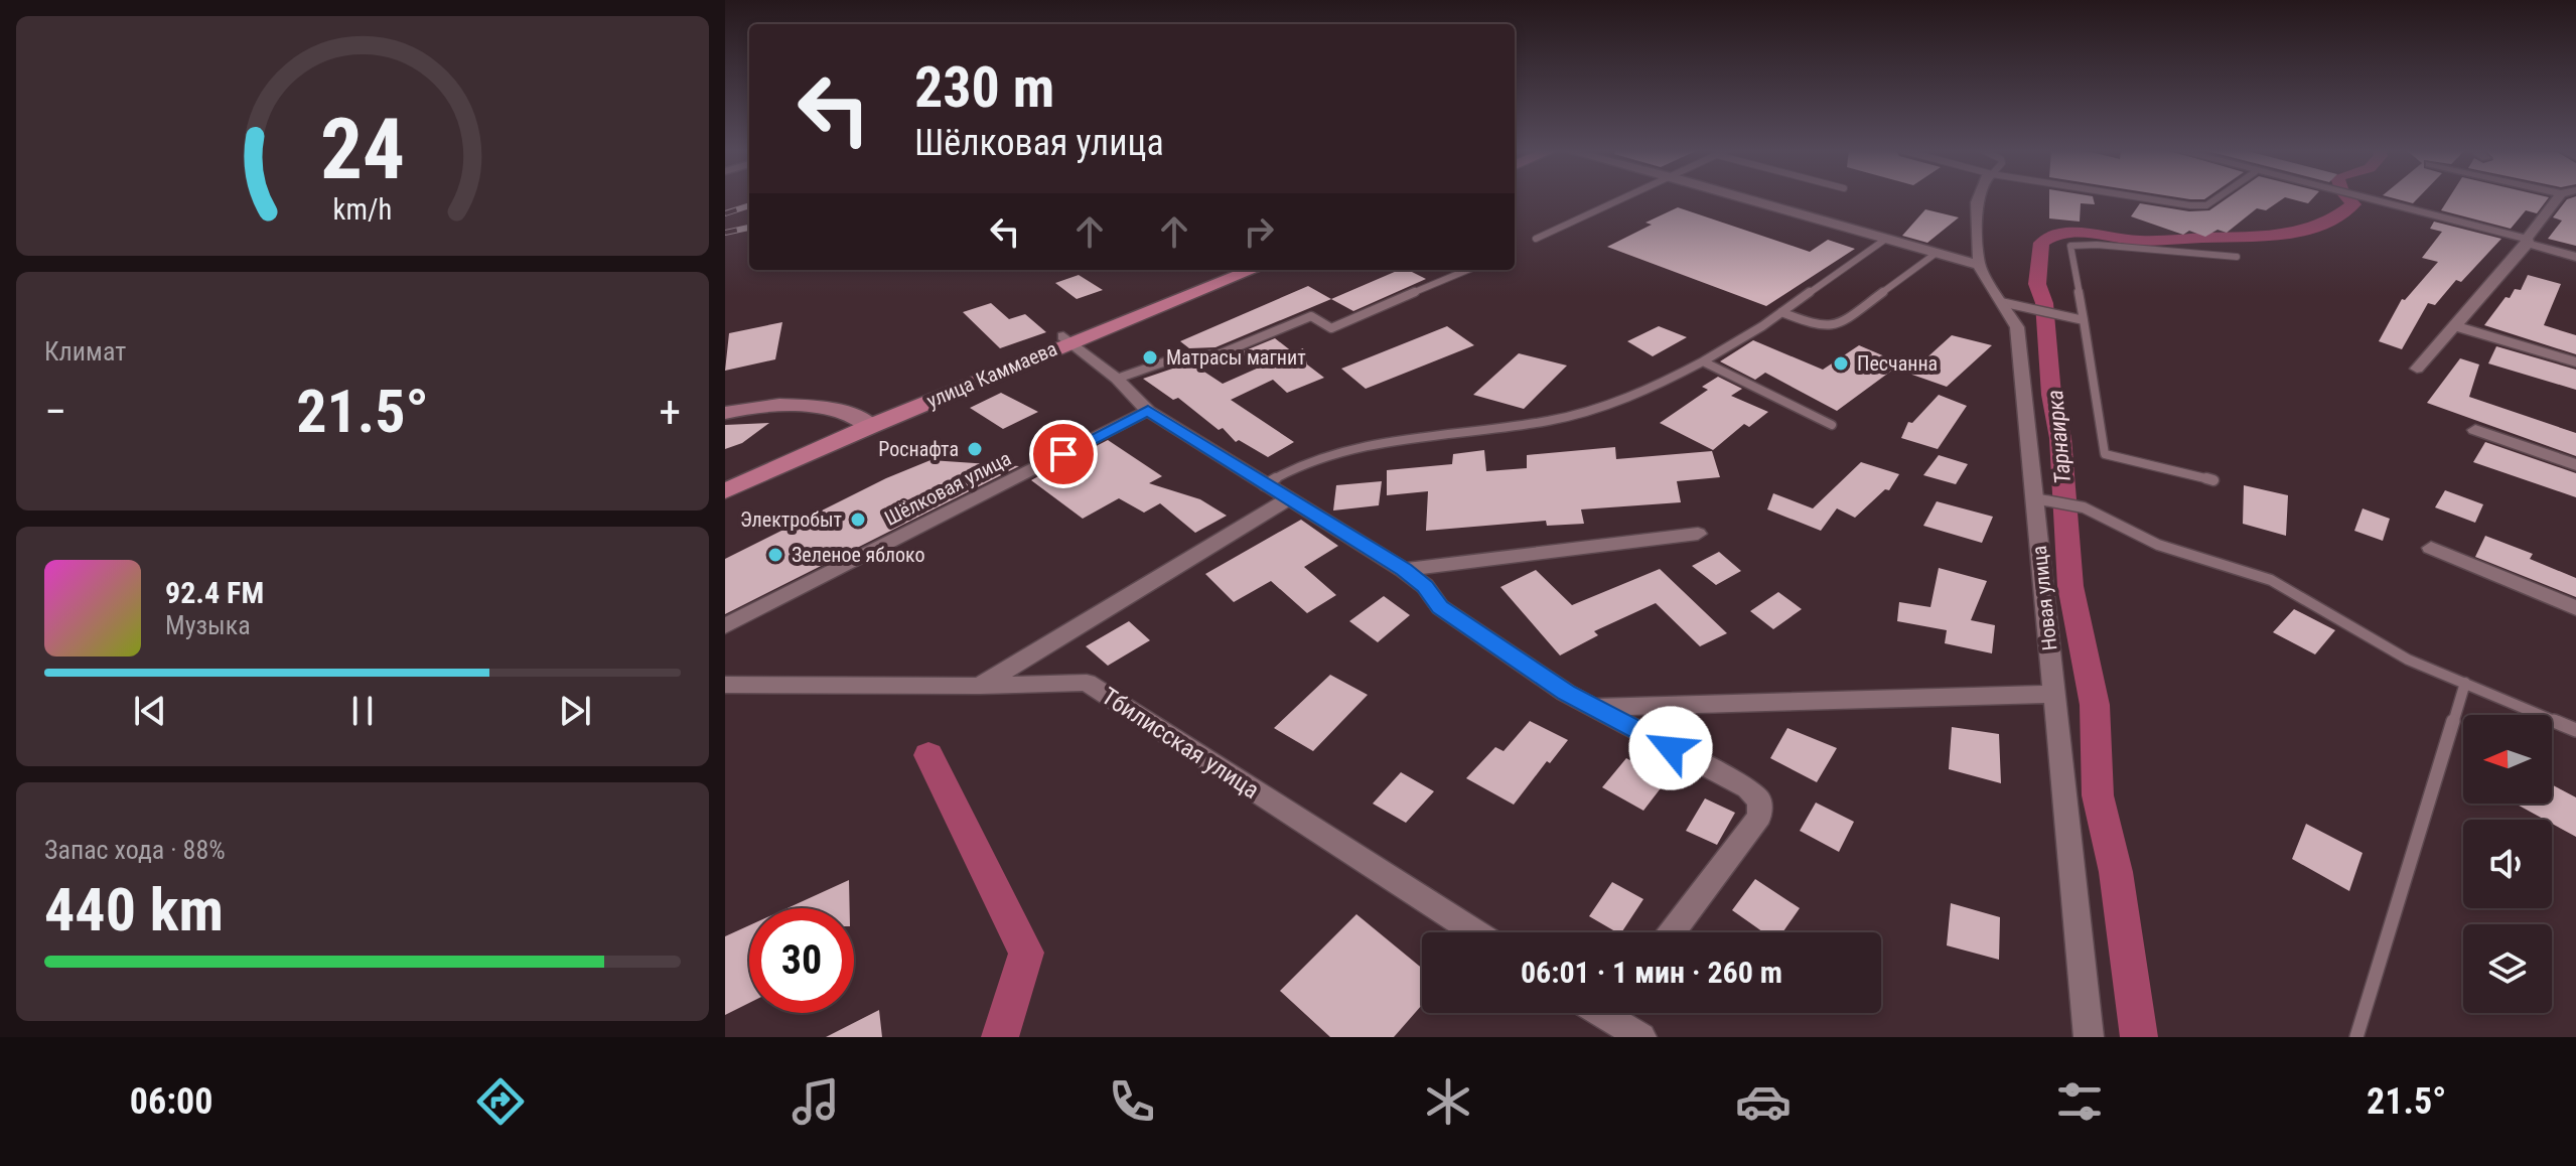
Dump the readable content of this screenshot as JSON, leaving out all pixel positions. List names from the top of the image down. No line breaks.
{"streets":{"main road":["улица Каммаева"],"street":["Шёлковая улица","Новая улица","Тбилисская улица"]},"water":["Тарнаирка"],"places":["Матрасы магнит","Песчанна","Роснафта","Электробыт","Зеленое яблоко"],"north":"left","page":{"turn":["230 m","Шёлковая улица"],"tile":["Климат",["Запас хода · 88%","440 km"]],"heat":["−","21.5°","+"],"song":["92.4 FM","Музыка"],"limit":"30","trip":"06:01 · 1 мин · 260 m","tabs":["06:00","21.5°"],"gauge":["24","km/h"]}}
